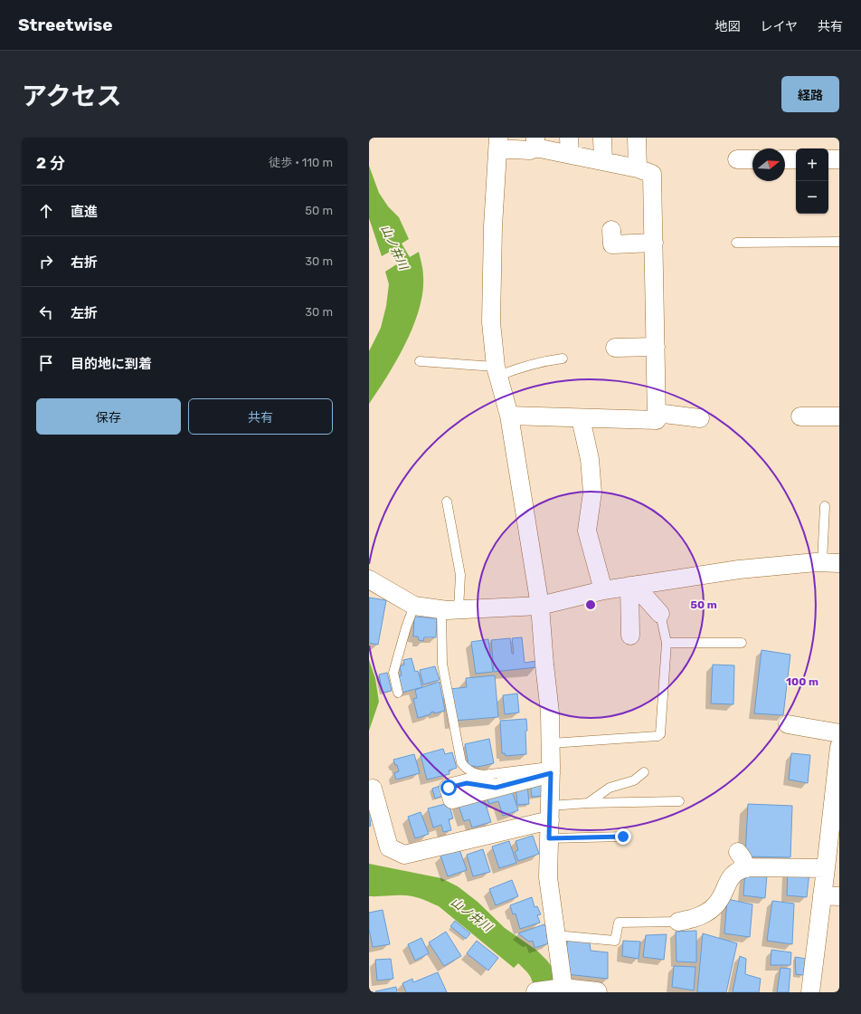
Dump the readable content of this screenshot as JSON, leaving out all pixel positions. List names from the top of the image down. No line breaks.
{"water":["山ノ井川"],"north":"right","page":{"header":"Streetwise","nav":["地図","レイヤ","共有"],"title":"アクセス","buttons":["経路",["保存","共有"]],"heading":["2 分","徒歩 · 110 m"],"map_buttons":["+","−"],"list":[["直進","50 m"],["右折","30 m"],["左折","30 m"],"目的地に到着"]},"rings":["50 m","100 m"]}
